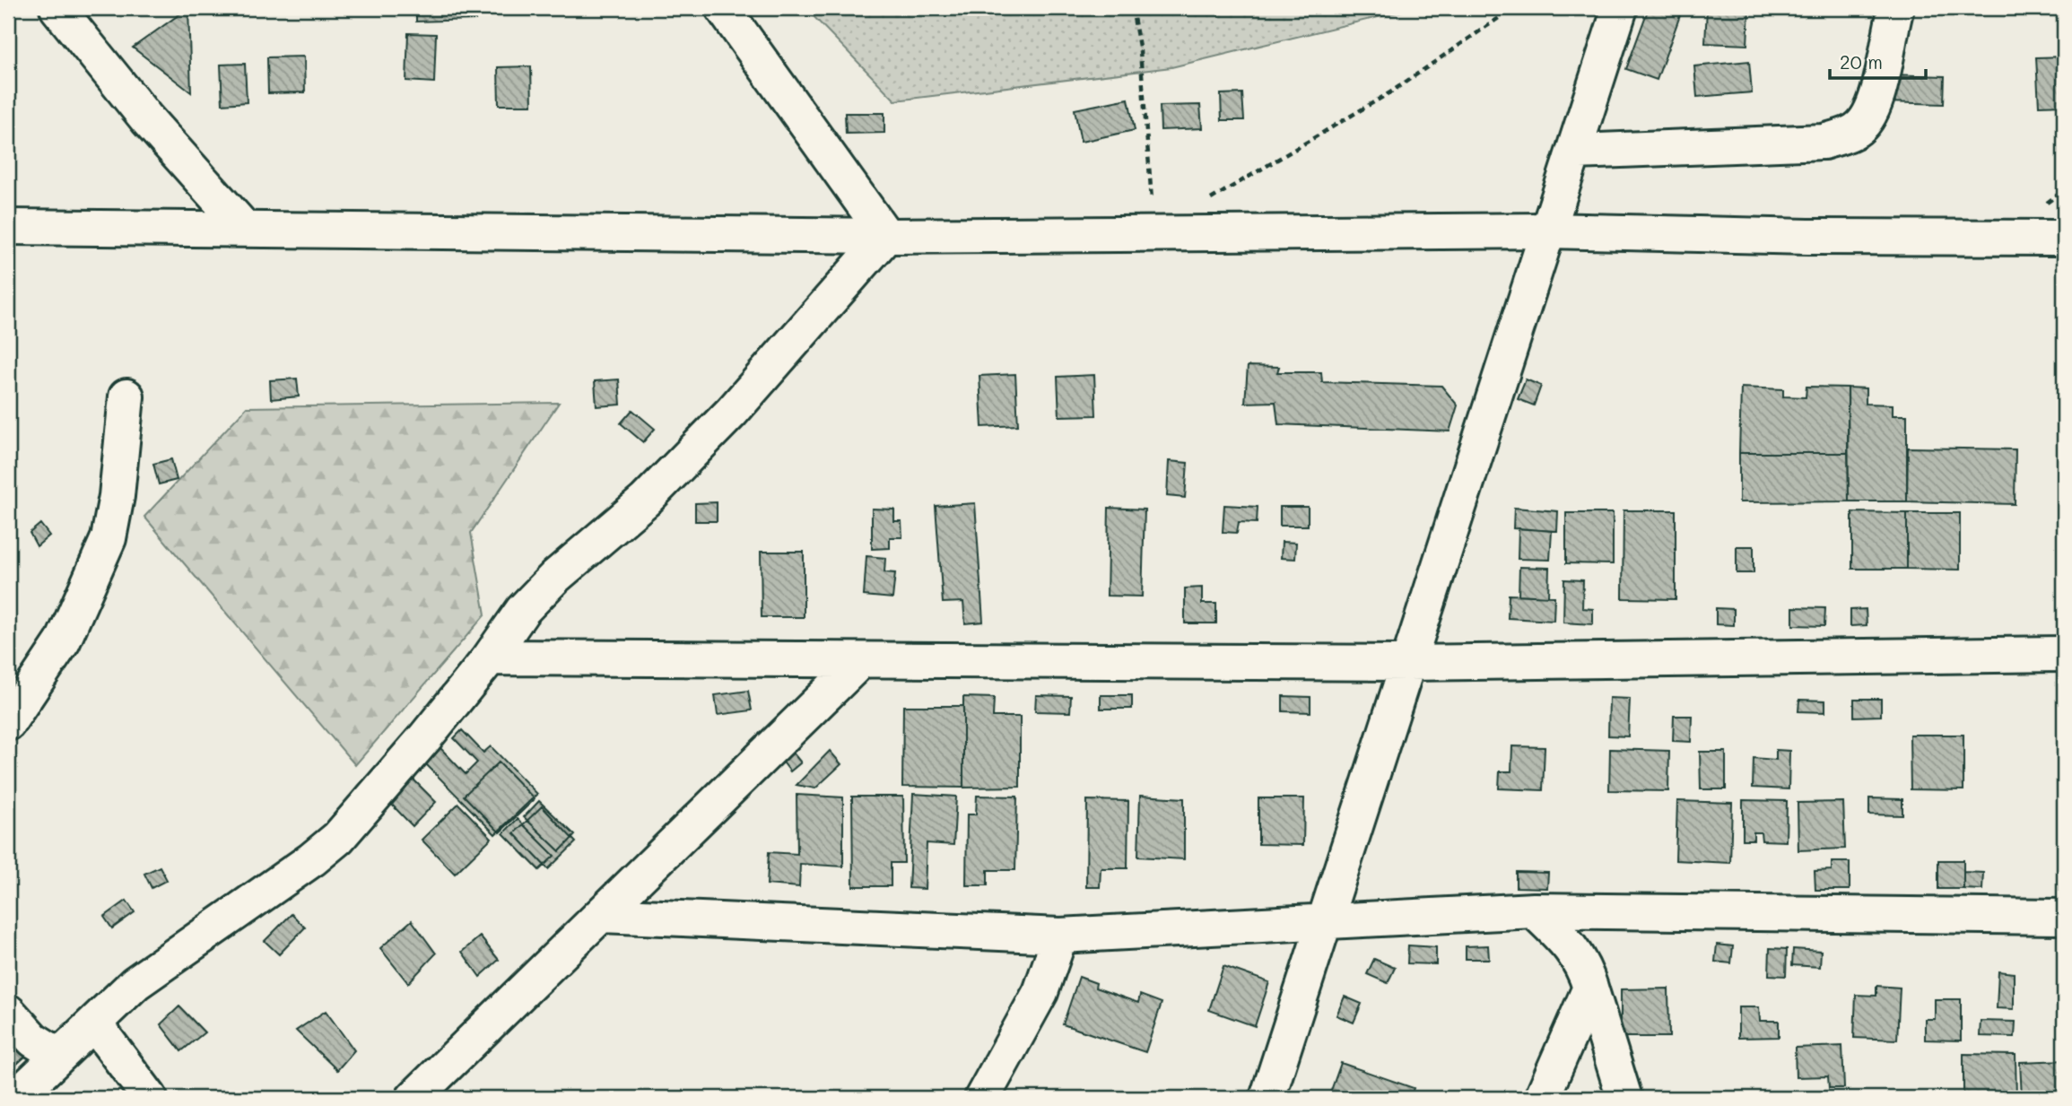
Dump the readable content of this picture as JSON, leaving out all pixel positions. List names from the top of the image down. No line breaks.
{"scale_bar":"20 m"}
